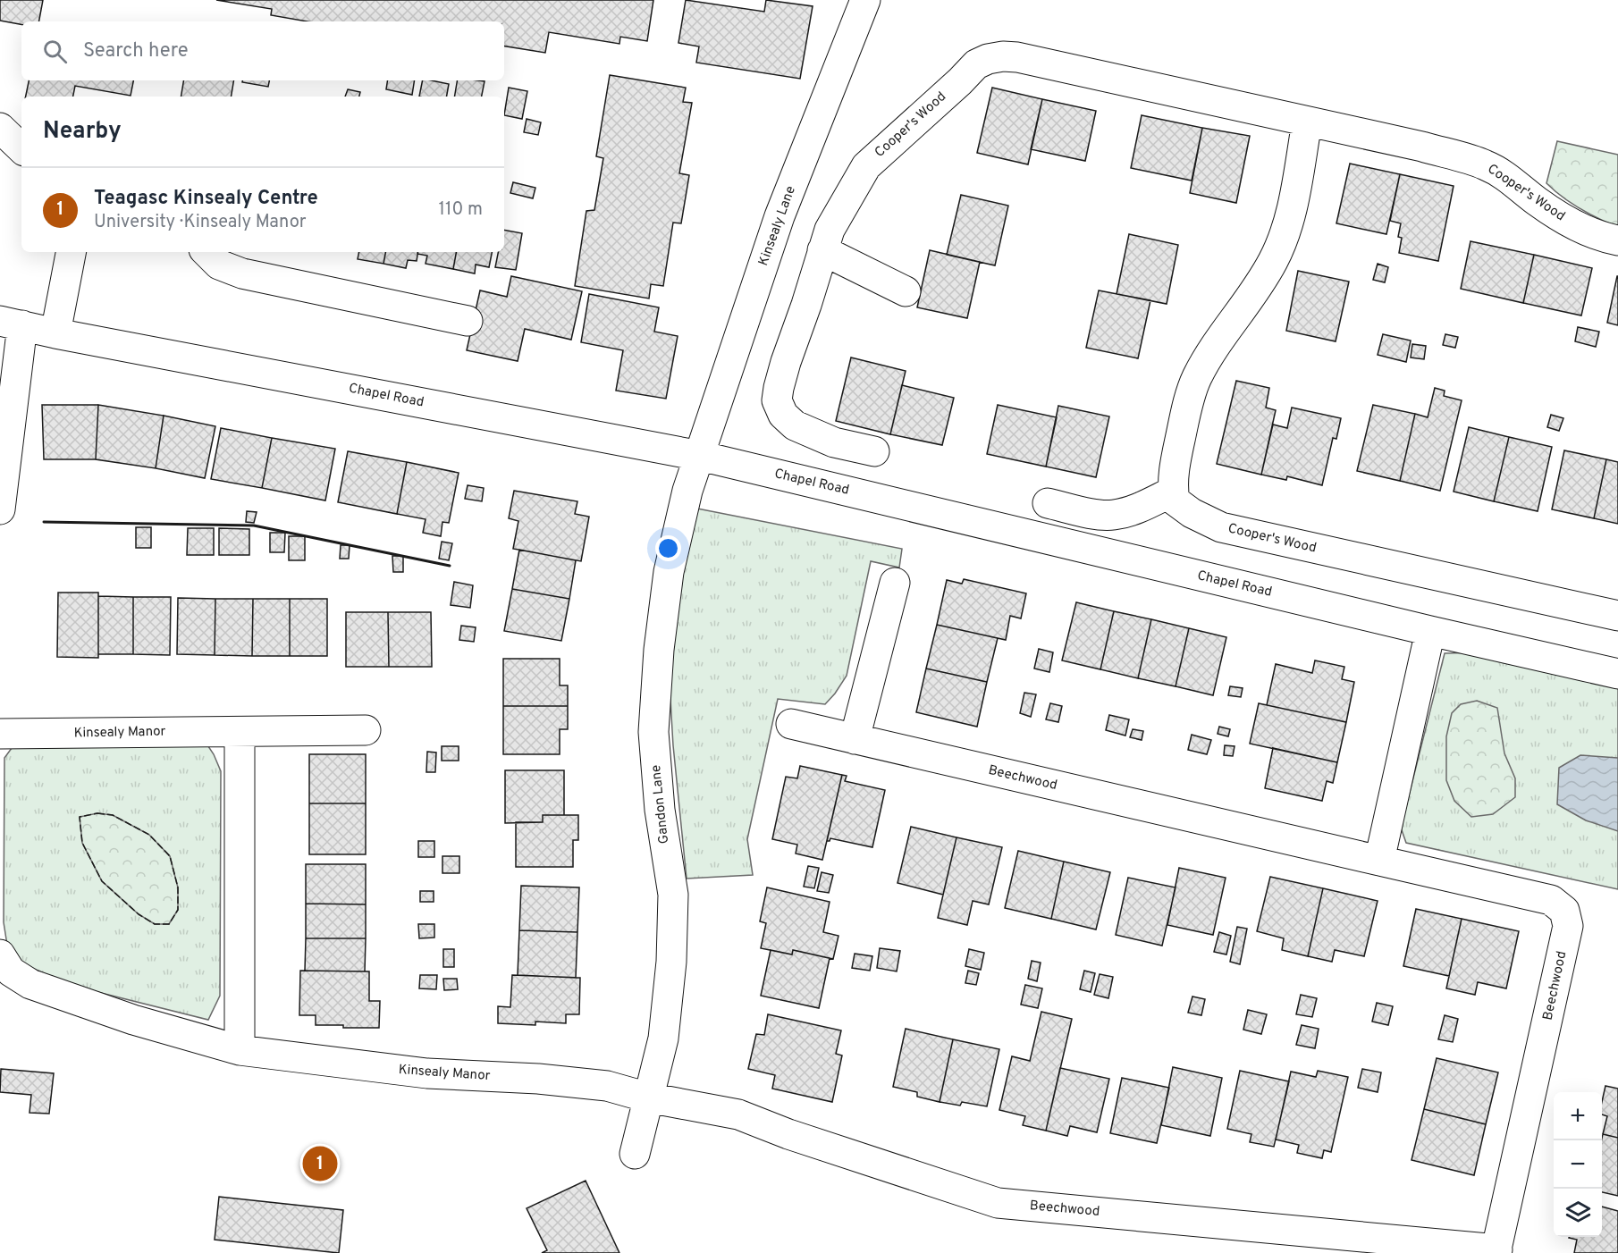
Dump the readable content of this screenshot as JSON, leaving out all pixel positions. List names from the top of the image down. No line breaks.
{"streets":{"street":["Cooper's Wood","Kinsealy Lane","Chapel Road","Kinsealy Manor","Beechwood","Gandon Lane"]},"crossings":[["Kinsealy Lane","Chapel Road"],["Kinsealy Lane","Gandon Lane"],["Chapel Road","Gandon Lane"],["Kinsealy Manor","Beechwood"],["Kinsealy Manor","Gandon Lane"],["Beechwood","Gandon Lane"]],"page":{"search":"Search here","heading":"Nearby","list":[{"mark":"1","name":"Teagasc Kinsealy Centre","note":"University · Kinsealy Manor","value":"110 m"}],"map_buttons":["+","−"],"pins":"1"}}
